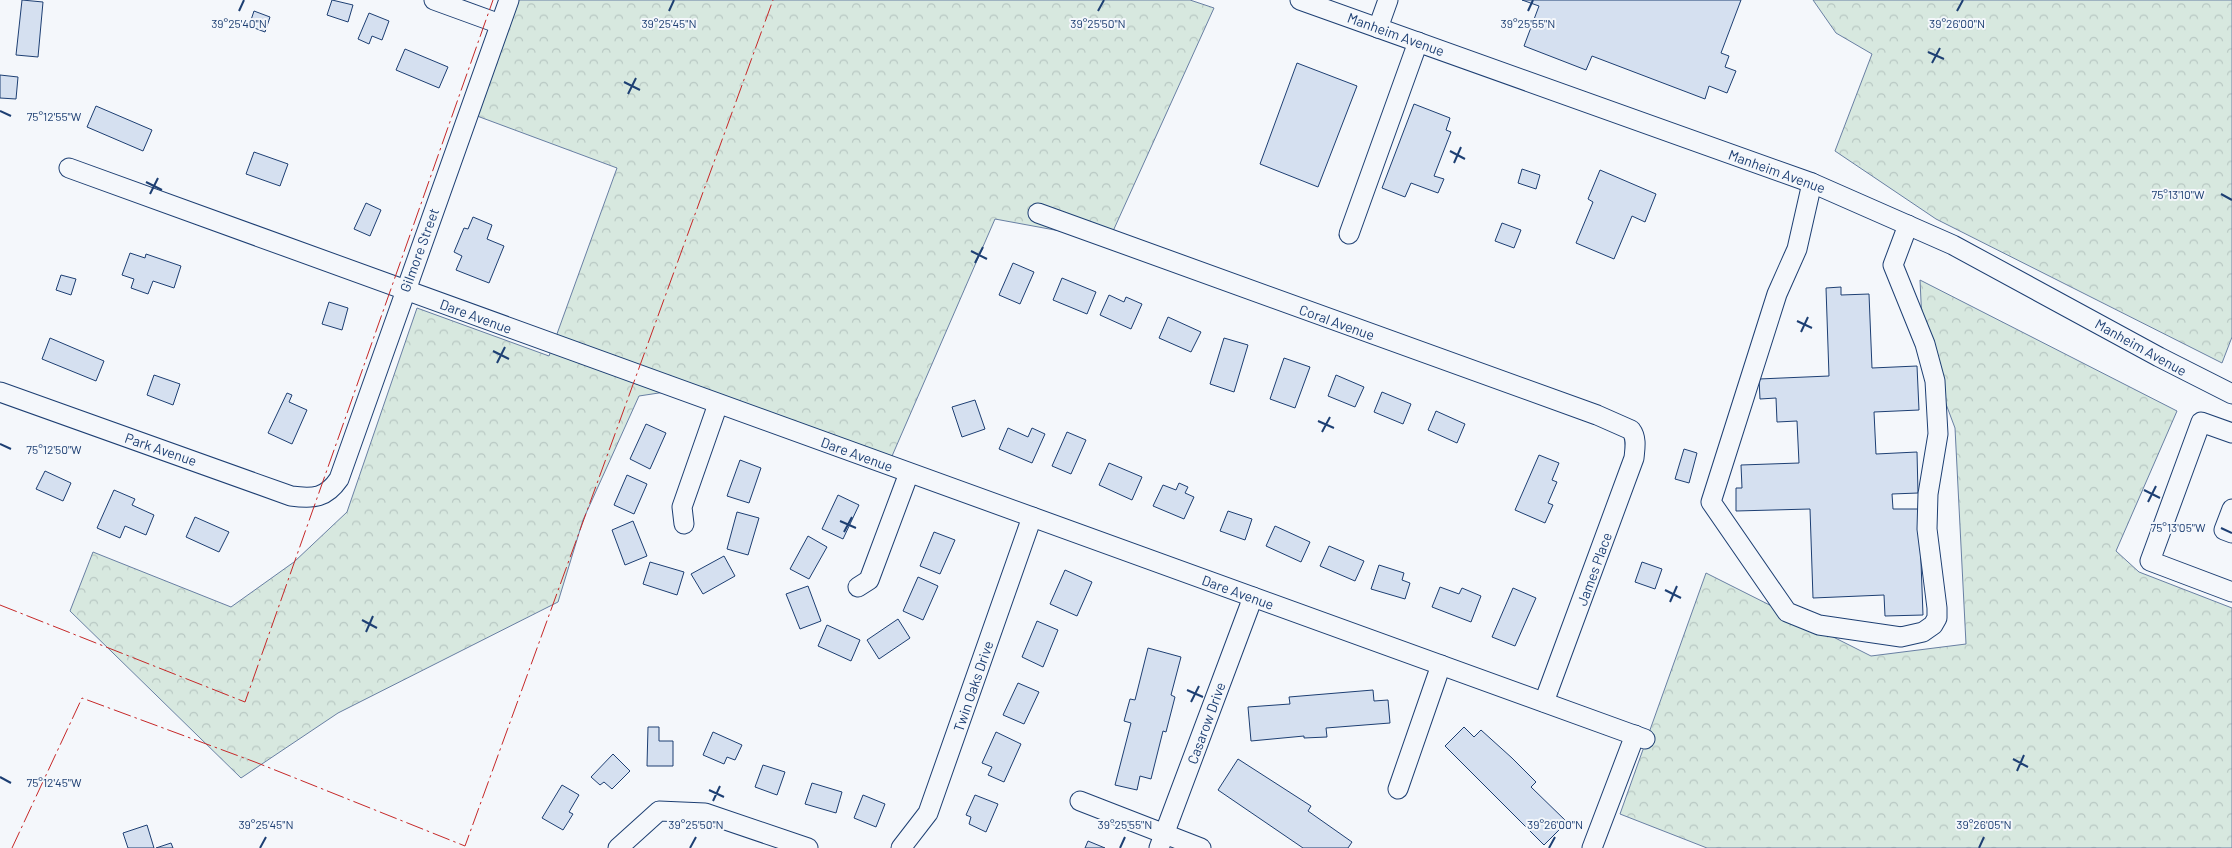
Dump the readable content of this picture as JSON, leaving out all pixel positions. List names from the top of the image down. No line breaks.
{"streets":{"street":["Manheim Avenue","Gilmore Street","Dare Avenue","Coral Avenue","Park Avenue","James Place","Twin Oaks Drive","Casarow Drive"]},"crossings":[["Gilmore Street","Dare Avenue"],["Gilmore Street","Park Avenue"],["Dare Avenue","James Place"],["Dare Avenue","Twin Oaks Drive"],["Dare Avenue","Casarow Drive"],["Coral Avenue","James Place"]],"coordinates":["39°26'00\"N","39°25'40\"N","39°25'45\"N","39°25'50\"N","39°25'55\"N","75°12'55\"W","75°13'10\"W","75°12'50\"W","75°13'05\"W","75°12'45\"W","39°26'05\"N"]}
